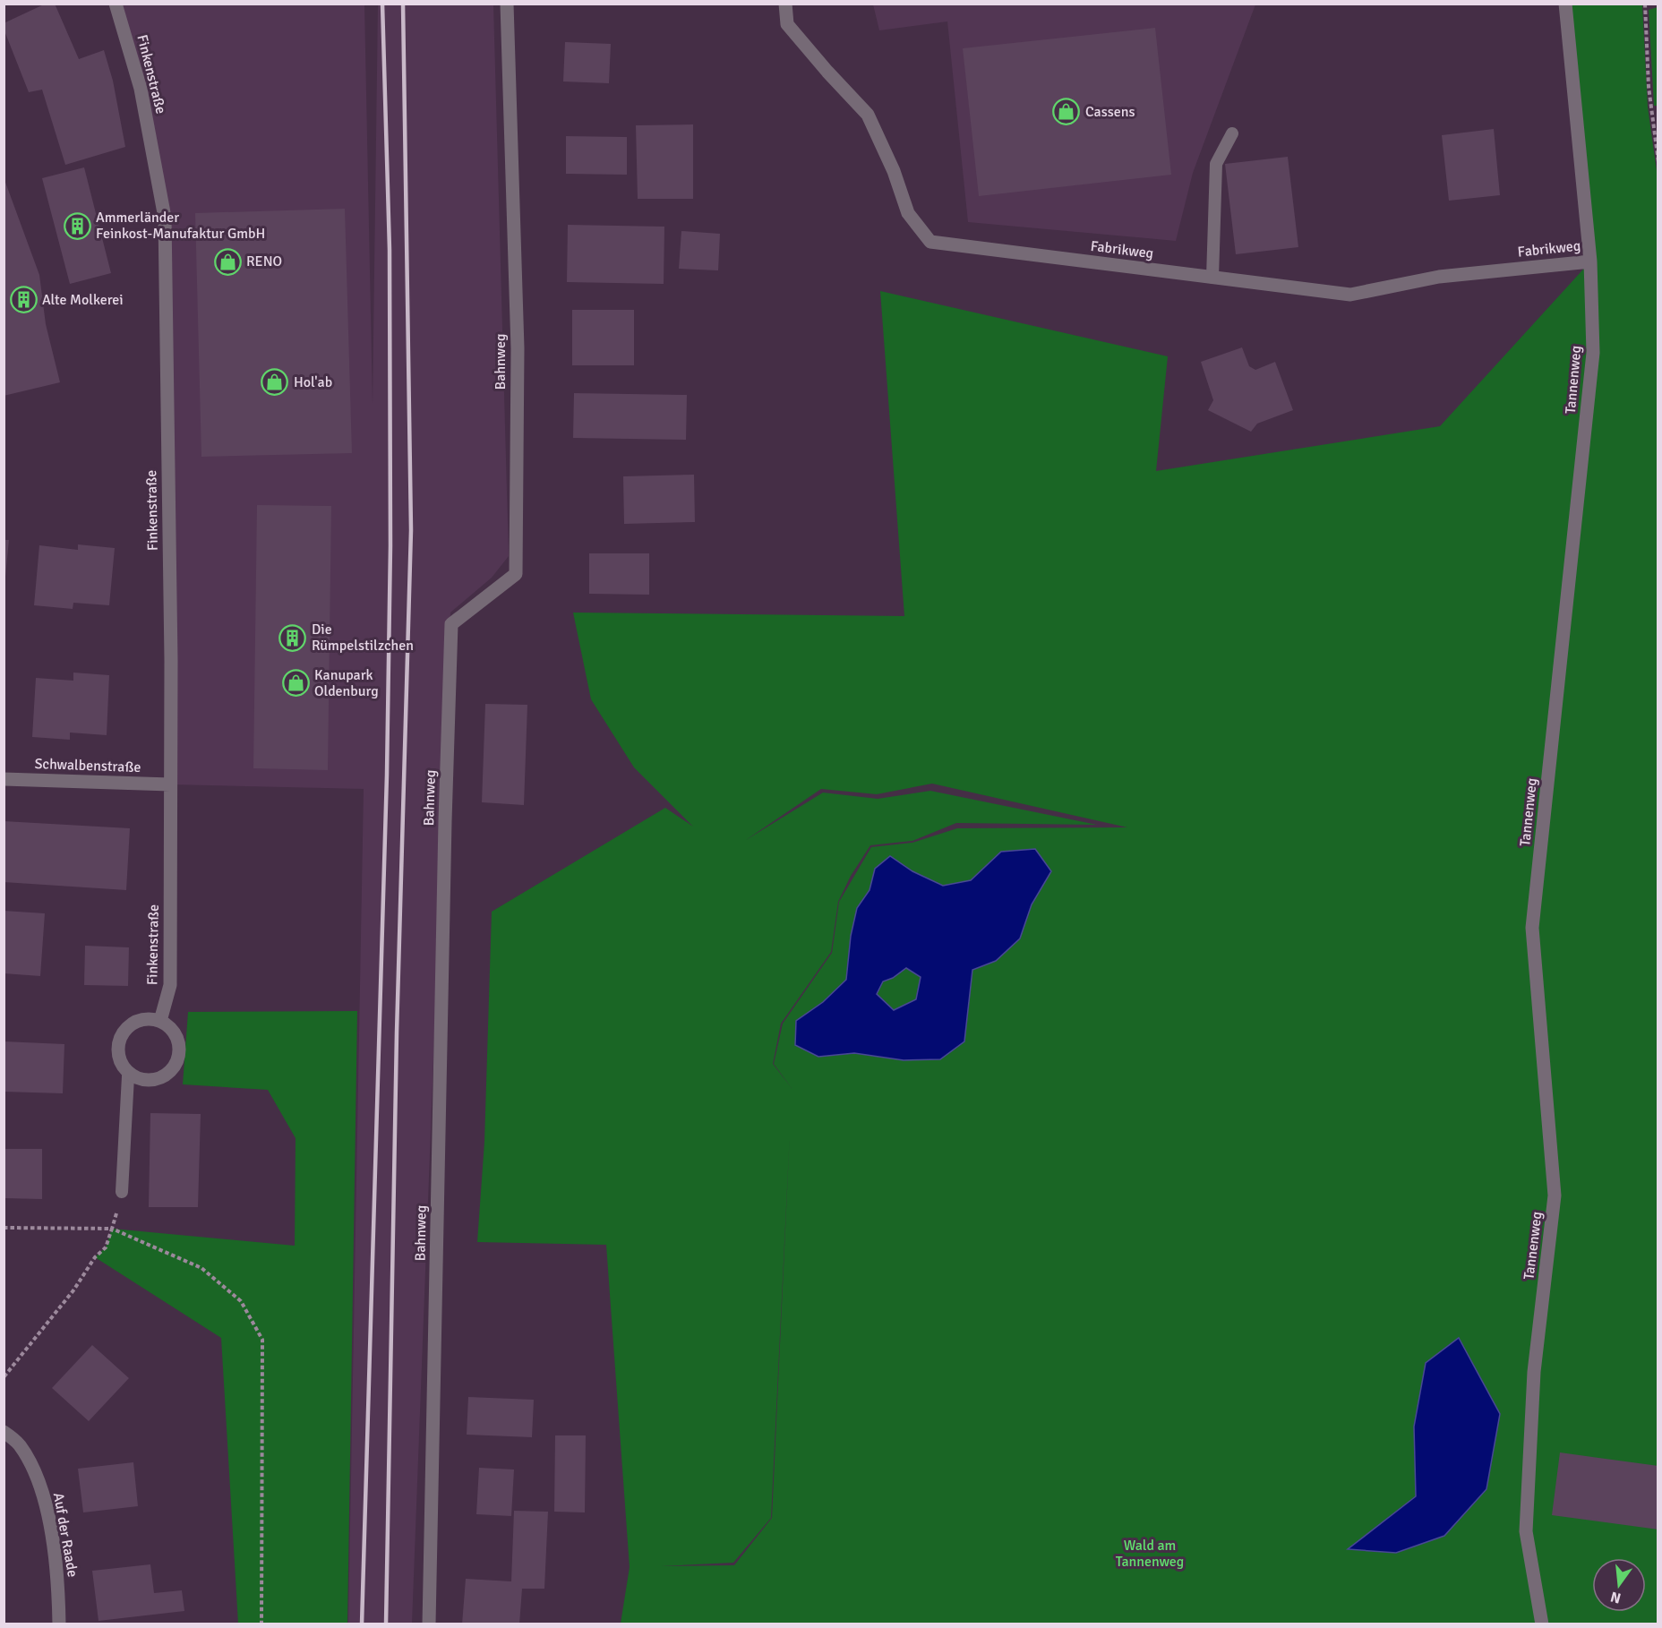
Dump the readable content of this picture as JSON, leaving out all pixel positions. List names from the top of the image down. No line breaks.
{"streets":{"street":["Finkenstraße","Fabrikweg","Bahnweg","Tannenweg","Schwalbenstraße","Auf der Raade"]},"crossings":[["Finkenstraße","Schwalbenstraße"],["Fabrikweg","Tannenweg"]],"parks":["Wald am Tannenweg"],"places":{"shop":["Cassens","RENO","Hol'ab","Kanupark Oldenburg"],"building":["Ammerländer Feinkost-Manufaktur GmbH","Alte Molkerei","Die Rümpelstilzchen"]},"north":"bottom"}
